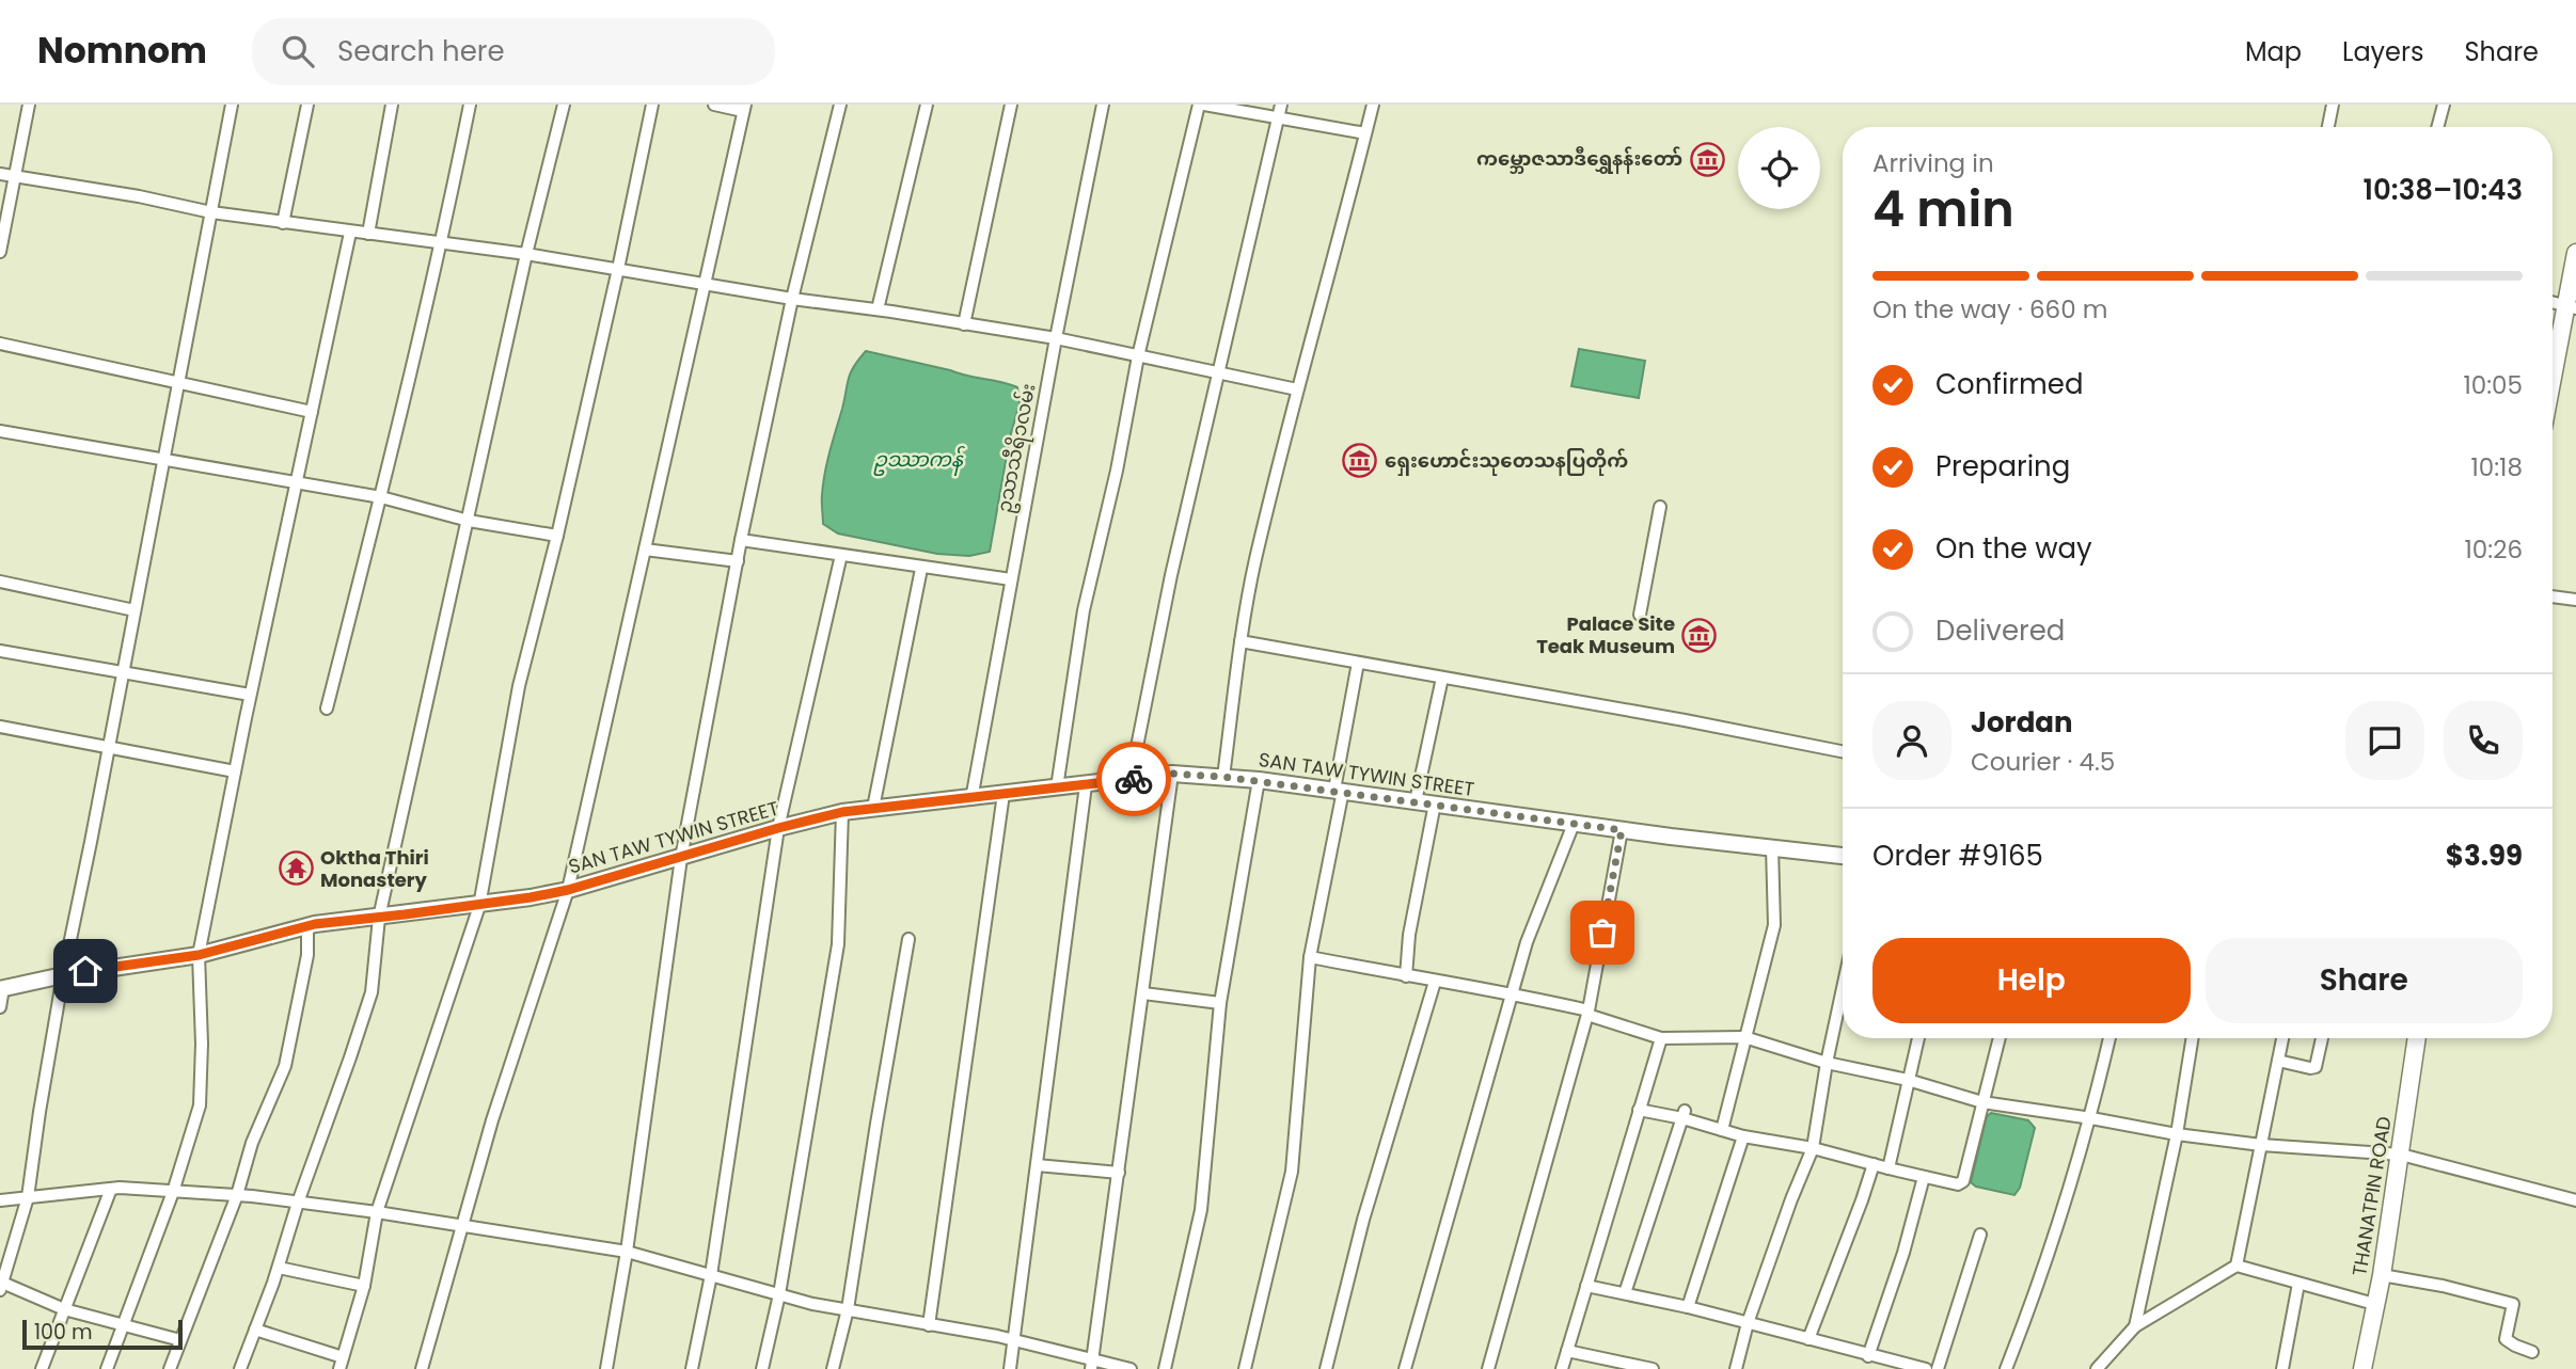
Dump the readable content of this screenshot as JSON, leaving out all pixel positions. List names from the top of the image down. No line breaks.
{"streets":{"main road":["THANATPIN ROAD"],"street":["ဥသာသီရိ၁လမ်း","SAN TAW TYWIN STREET"]},"crossings":[["ဥသာသီရိ၁လမ်း","SAN TAW TYWIN STREET"]],"water":["ဥဿာကန်"],"places":{"museum":["ကမ္ဘောဇသာဒီရွှေနန်းတော်","ရှေးဟောင်းသုတေသနပြတိုက်","Palace Site Teak Museum"],"temple":["Oktha Thiri Monastery"]},"scale_bar":"100 m","page":{"header":"Nomnom","search":"Search here","nav":["Map","Layers","Share"],"heading":["4 min","Arriving in","10:38–10:43"],"panel":["Jordan","Courier · 4.5","Order #9165","$3.99"],"bar":"On the way · 660 m","list":[["Confirmed","10:05"],["Preparing","10:18"],["On the way","10:26"],"Delivered"],"buttons":["Help","Share"],"scale":"100 m"}}
